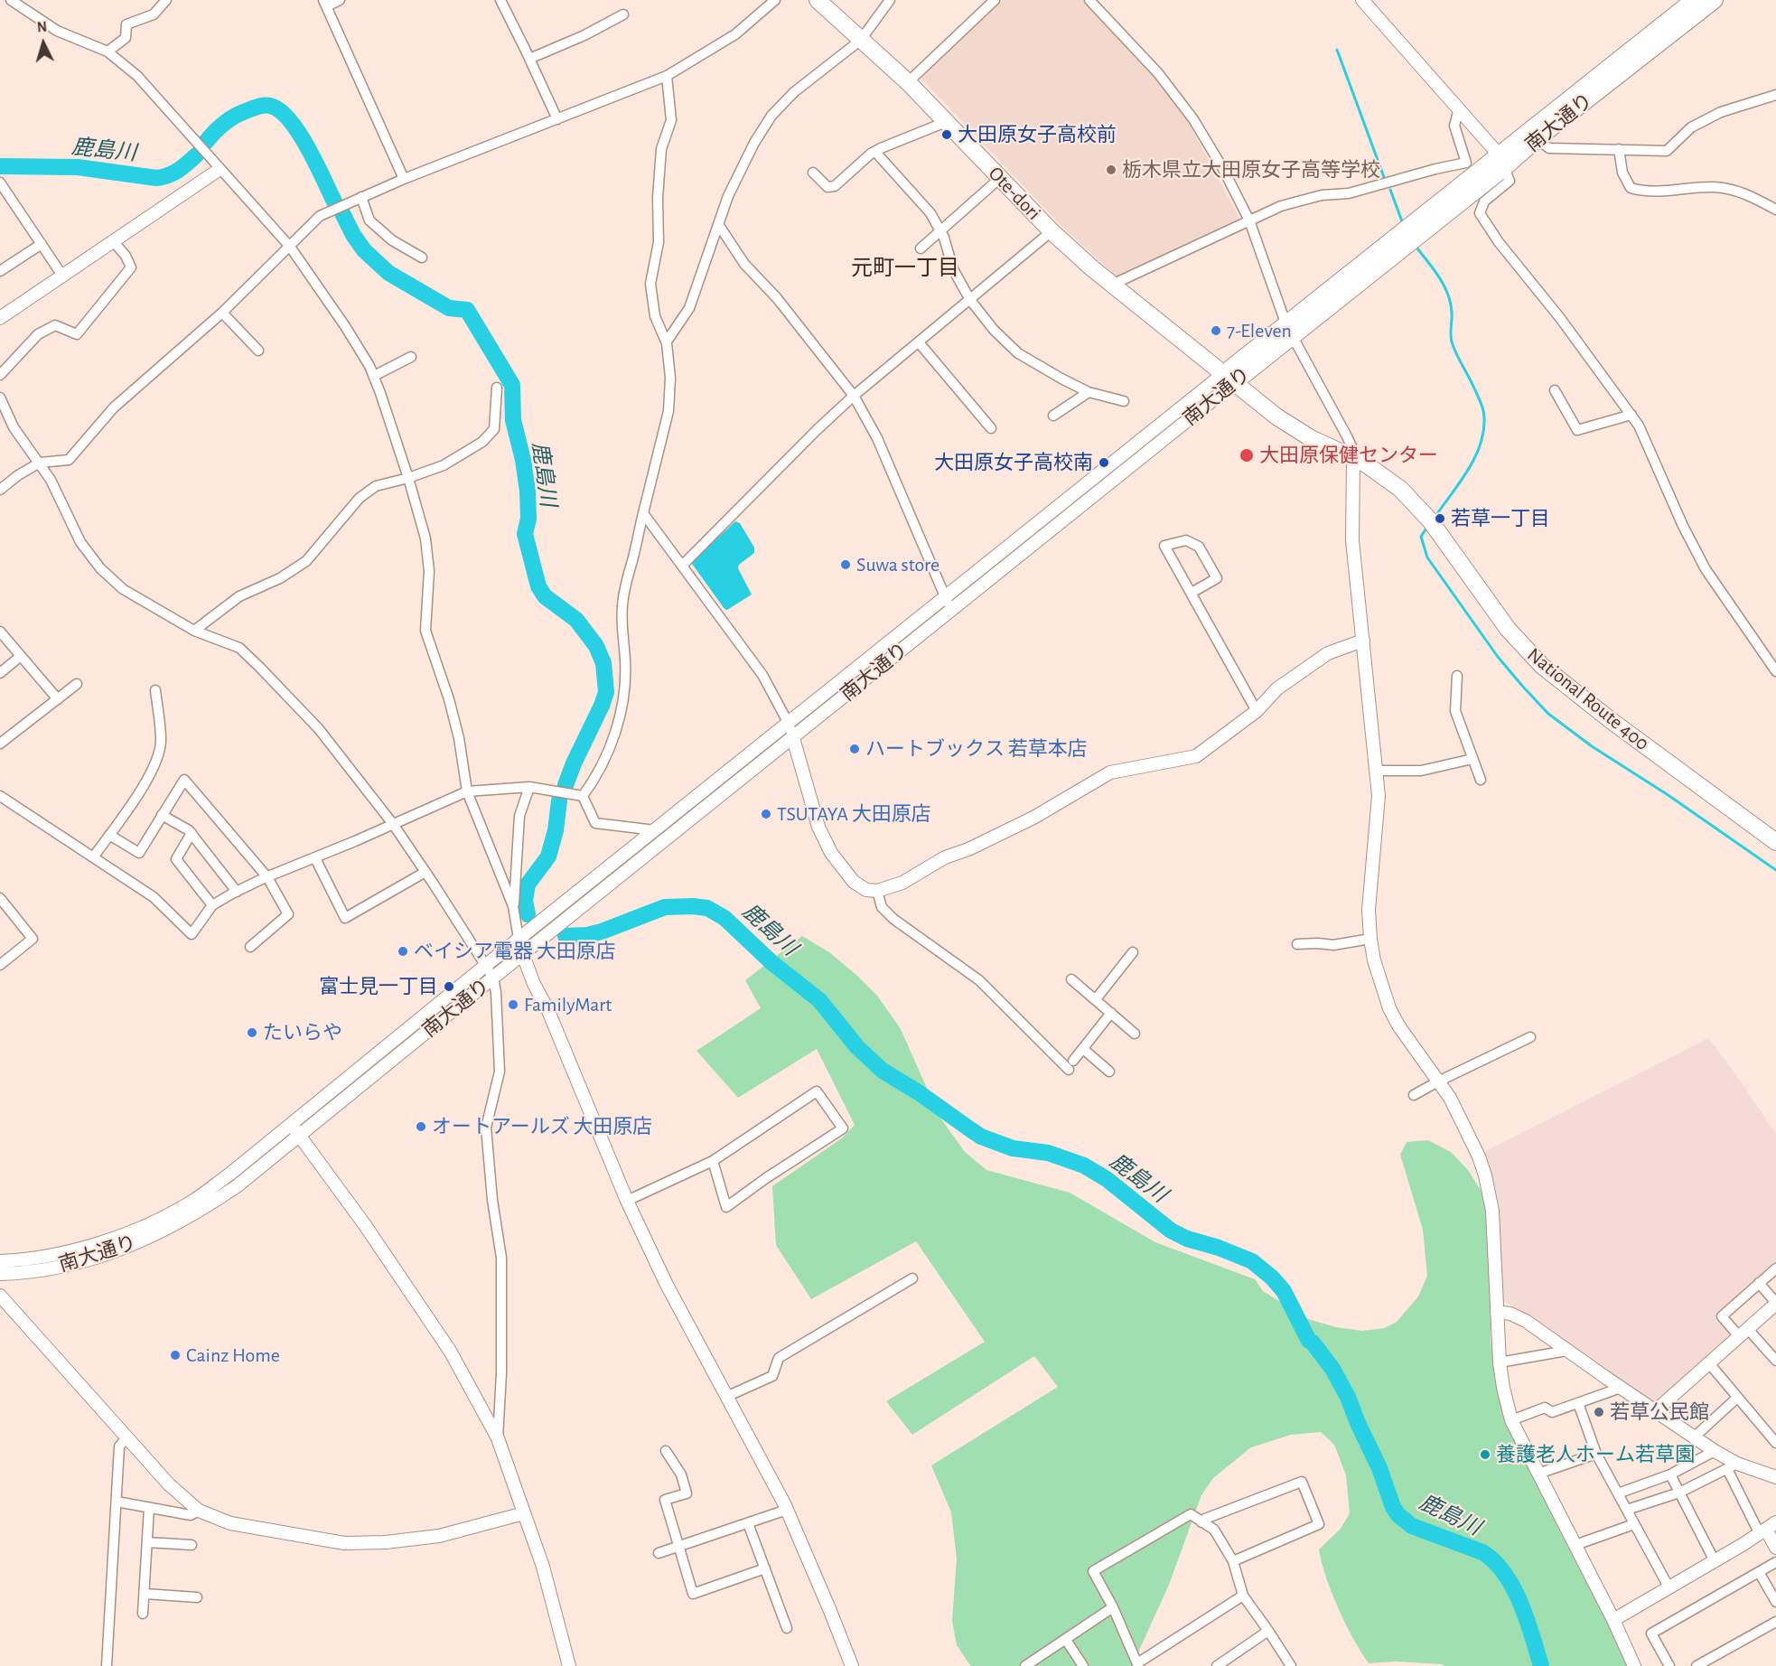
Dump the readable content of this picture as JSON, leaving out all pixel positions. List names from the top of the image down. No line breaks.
{"streets":{"highway":["南大通り","Ote-dori","National Route 400"]},"crossings":[["南大通り","Ote-dori"],["南大通り","National Route 400"],["Ote-dori","National Route 400"]],"districts":["元町一丁目"],"water":["鹿島川"],"places":["大田原女子高校前","栃木県立大田原女子高等学校","7-Eleven","大田原保健センター","大田原女子高校南","若草一丁目","Suwa store","ハートブックス 若草本店","TSUTAYA 大田原店","ベイシア電器 大田原店","富士見一丁目","FamilyMart","たいらや","オートアールズ 大田原店","Cainz Home","若草公民館","養護老人ホーム若草園"],"north":"top"}
